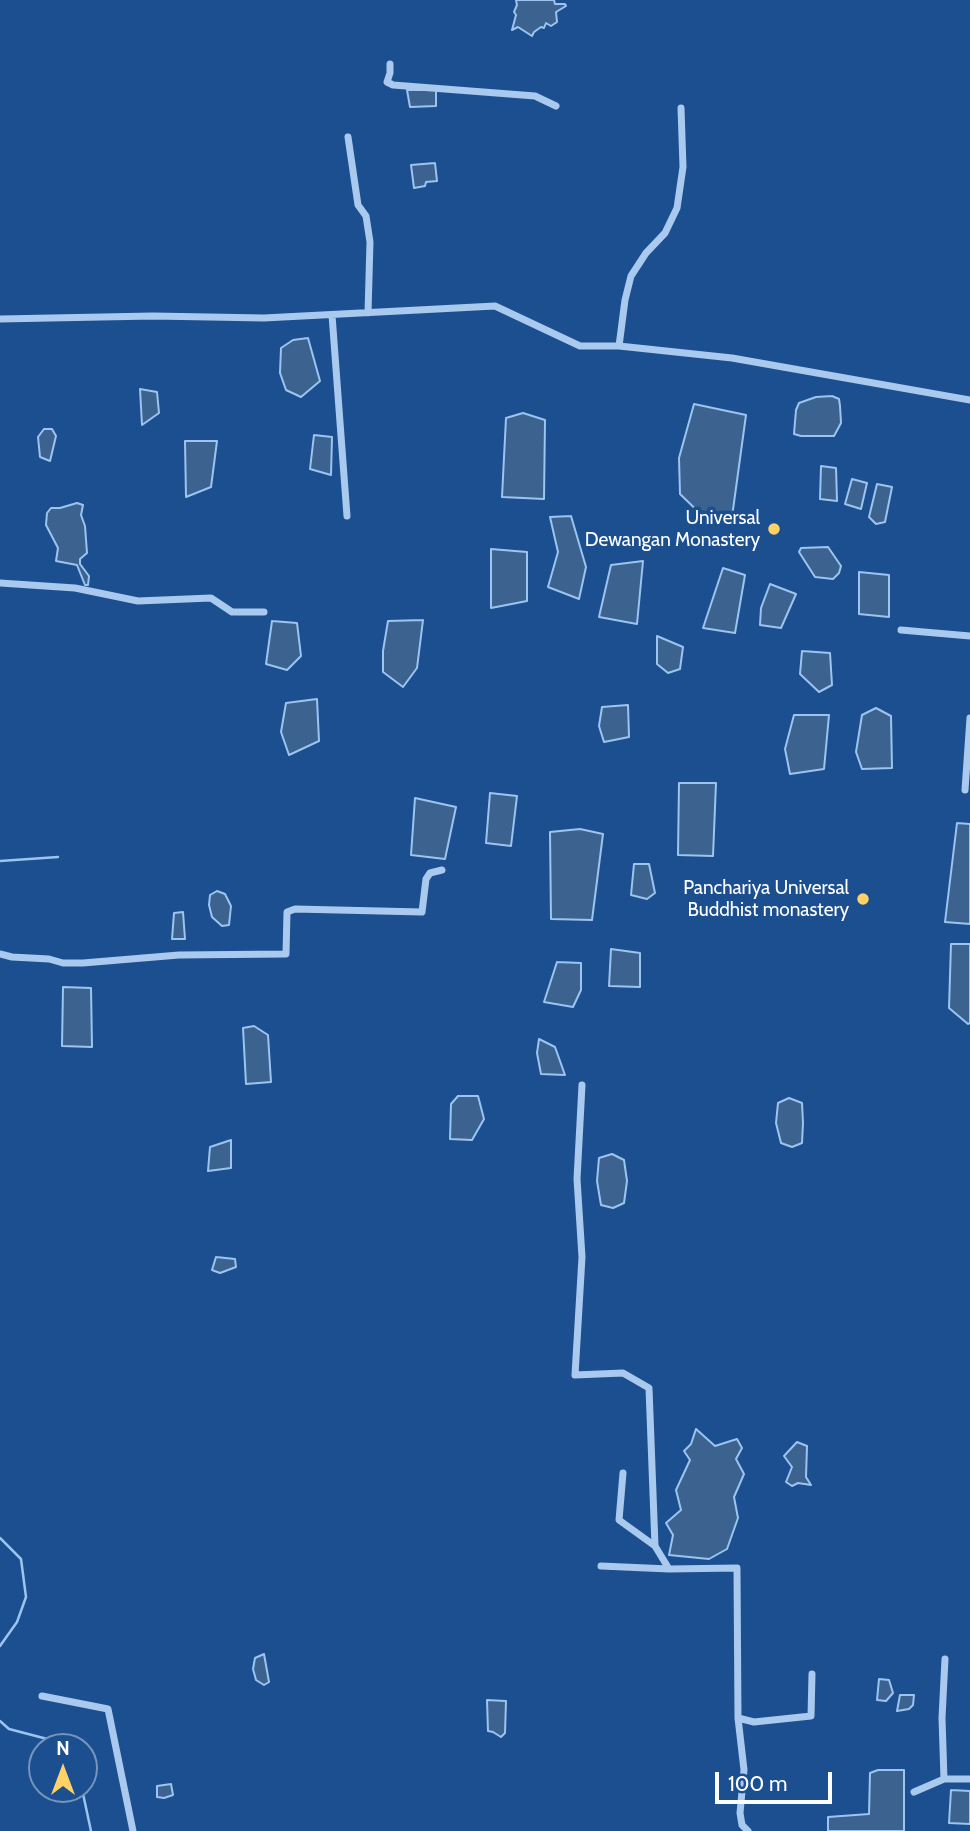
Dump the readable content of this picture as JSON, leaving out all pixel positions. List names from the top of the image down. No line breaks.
{"places":["Universal Dewangan Monastery","Panchariya Universal Buddhist monastery"],"scale_bar":"100 m","north":"top"}
